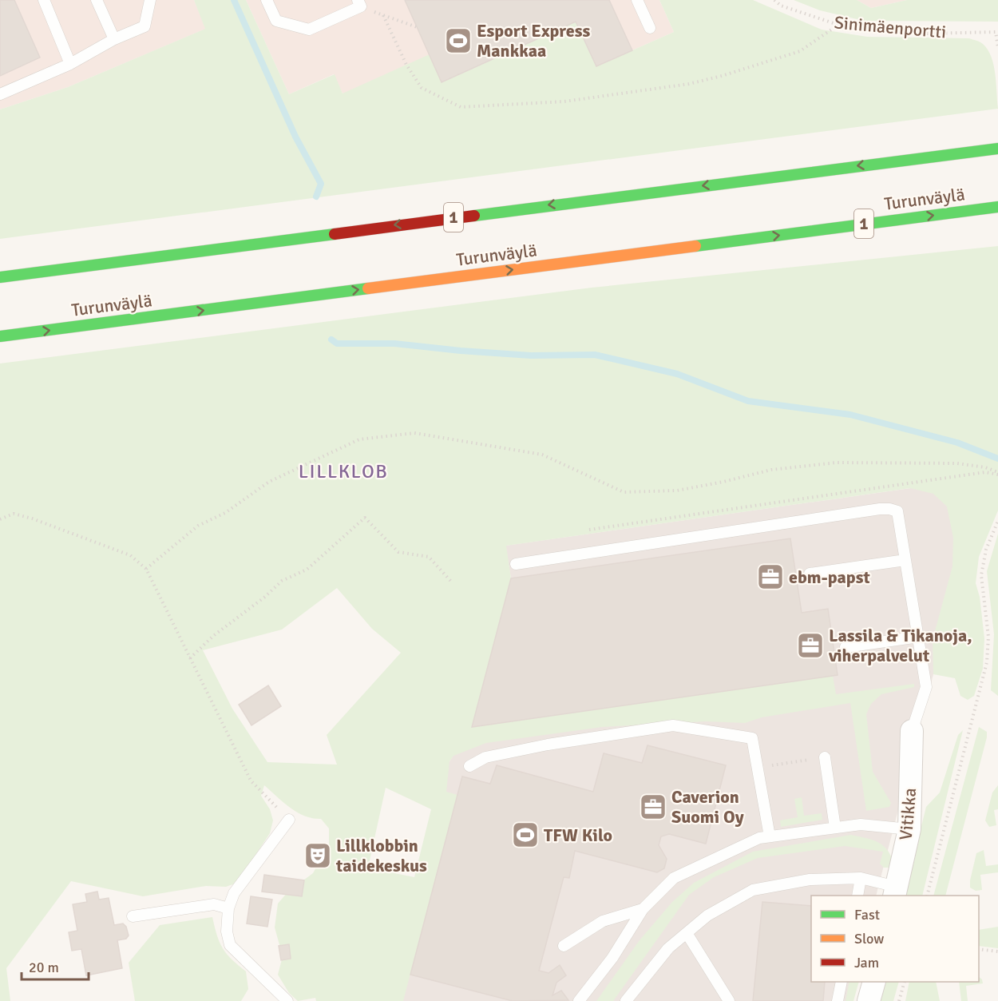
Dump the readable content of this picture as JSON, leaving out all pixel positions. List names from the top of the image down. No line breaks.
{"streets":{"highway":["Turunväylä","1"],"street":["Vitikka"],"path":["Sinimäenportti"]},"districts":["LILLKLOB"],"places":{"sports":["Esport Express Mankkaa","TFW Kilo"],"office":["ebm-papst","Lassila & Tikanoja, viherpalvelut","Caverion Suomi Oy"],"theatre":["Lillklobbin taidekeskus"]},"legend":["Fast","Slow","Jam"],"scale_bar":"20 m"}
